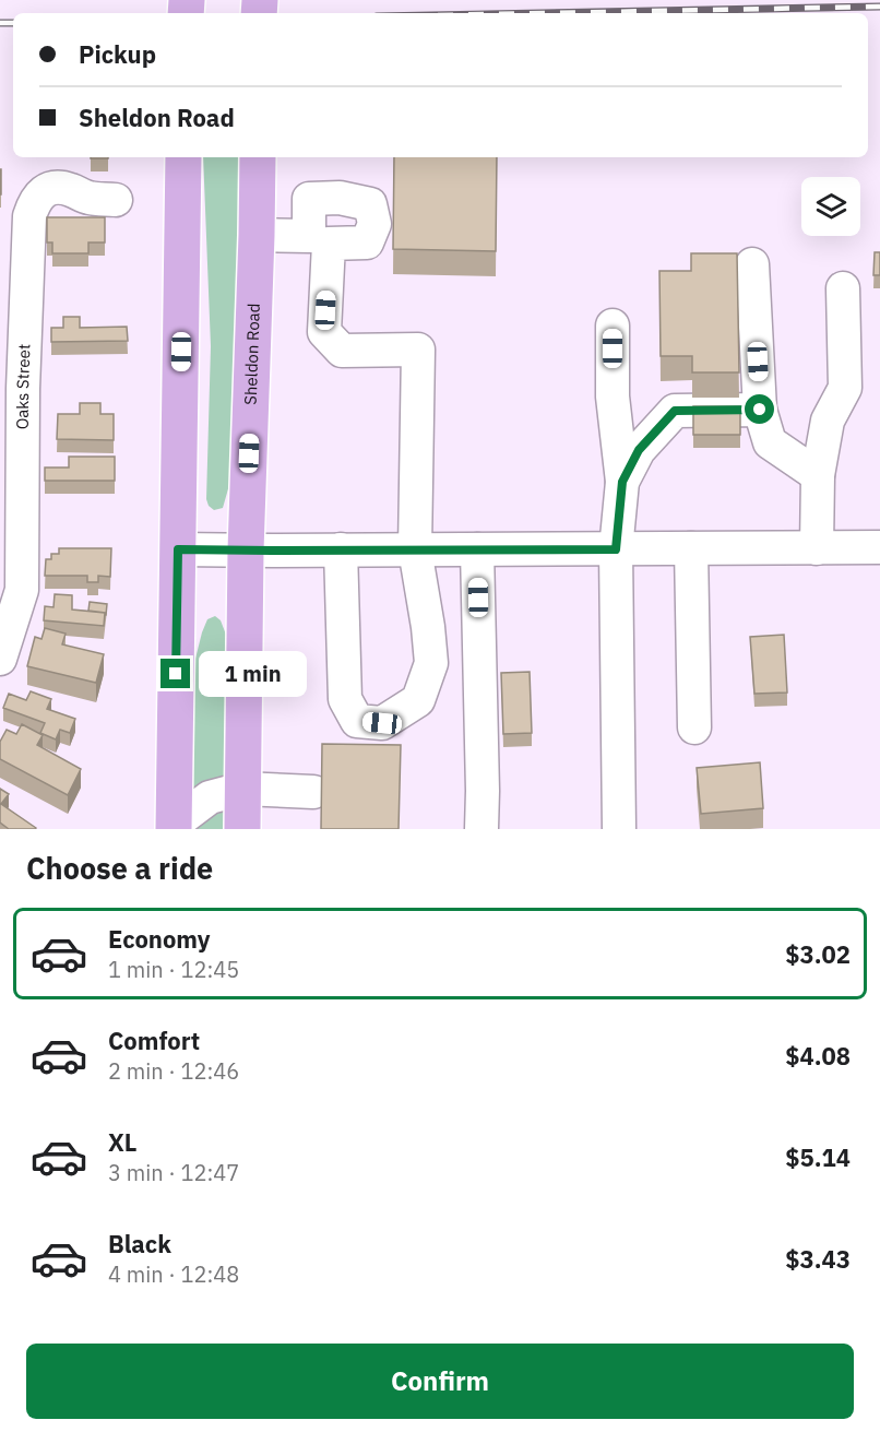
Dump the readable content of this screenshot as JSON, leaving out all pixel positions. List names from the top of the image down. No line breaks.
{"streets":{"main road":["Sheldon Road"],"street":["Oaks Street"]},"page":{"banner":["Pickup","Sheldon Road"],"bubble":"1 min","heading":"Choose a ride","list":[{"name":"Economy","note":"1 min · 12:45","value":"$3.02"},{"name":"Comfort","note":"2 min · 12:46","value":"$4.08"},{"name":"XL","note":"3 min · 12:47","value":"$5.14"},{"name":"Black","note":"4 min · 12:48","value":"$3.43"}],"buttons":"Confirm"}}
